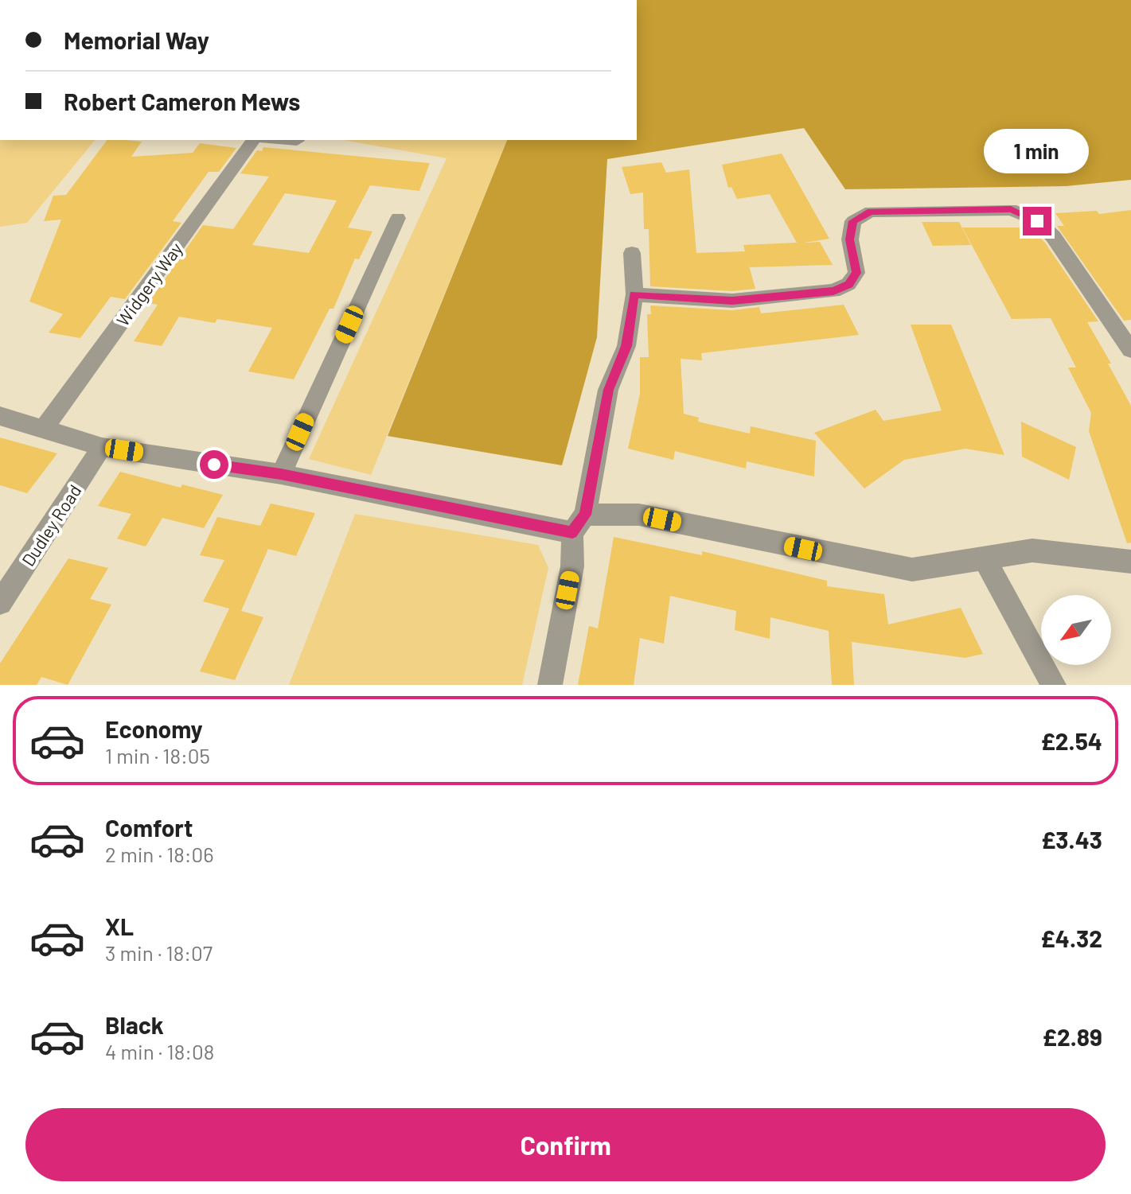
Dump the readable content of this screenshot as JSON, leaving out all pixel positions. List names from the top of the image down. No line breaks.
{"streets":{"street":["Widgery Way","Dudley Road"]},"north":"bottom left","page":{"banner":["Memorial Way","Robert Cameron Mews"],"bubble":"1 min","list":[{"name":"Economy","note":"1 min · 18:05","value":"£2.54"},{"name":"Comfort","note":"2 min · 18:06","value":"£3.43"},{"name":"XL","note":"3 min · 18:07","value":"£4.32"},{"name":"Black","note":"4 min · 18:08","value":"£2.89"}],"buttons":"Confirm"}}
